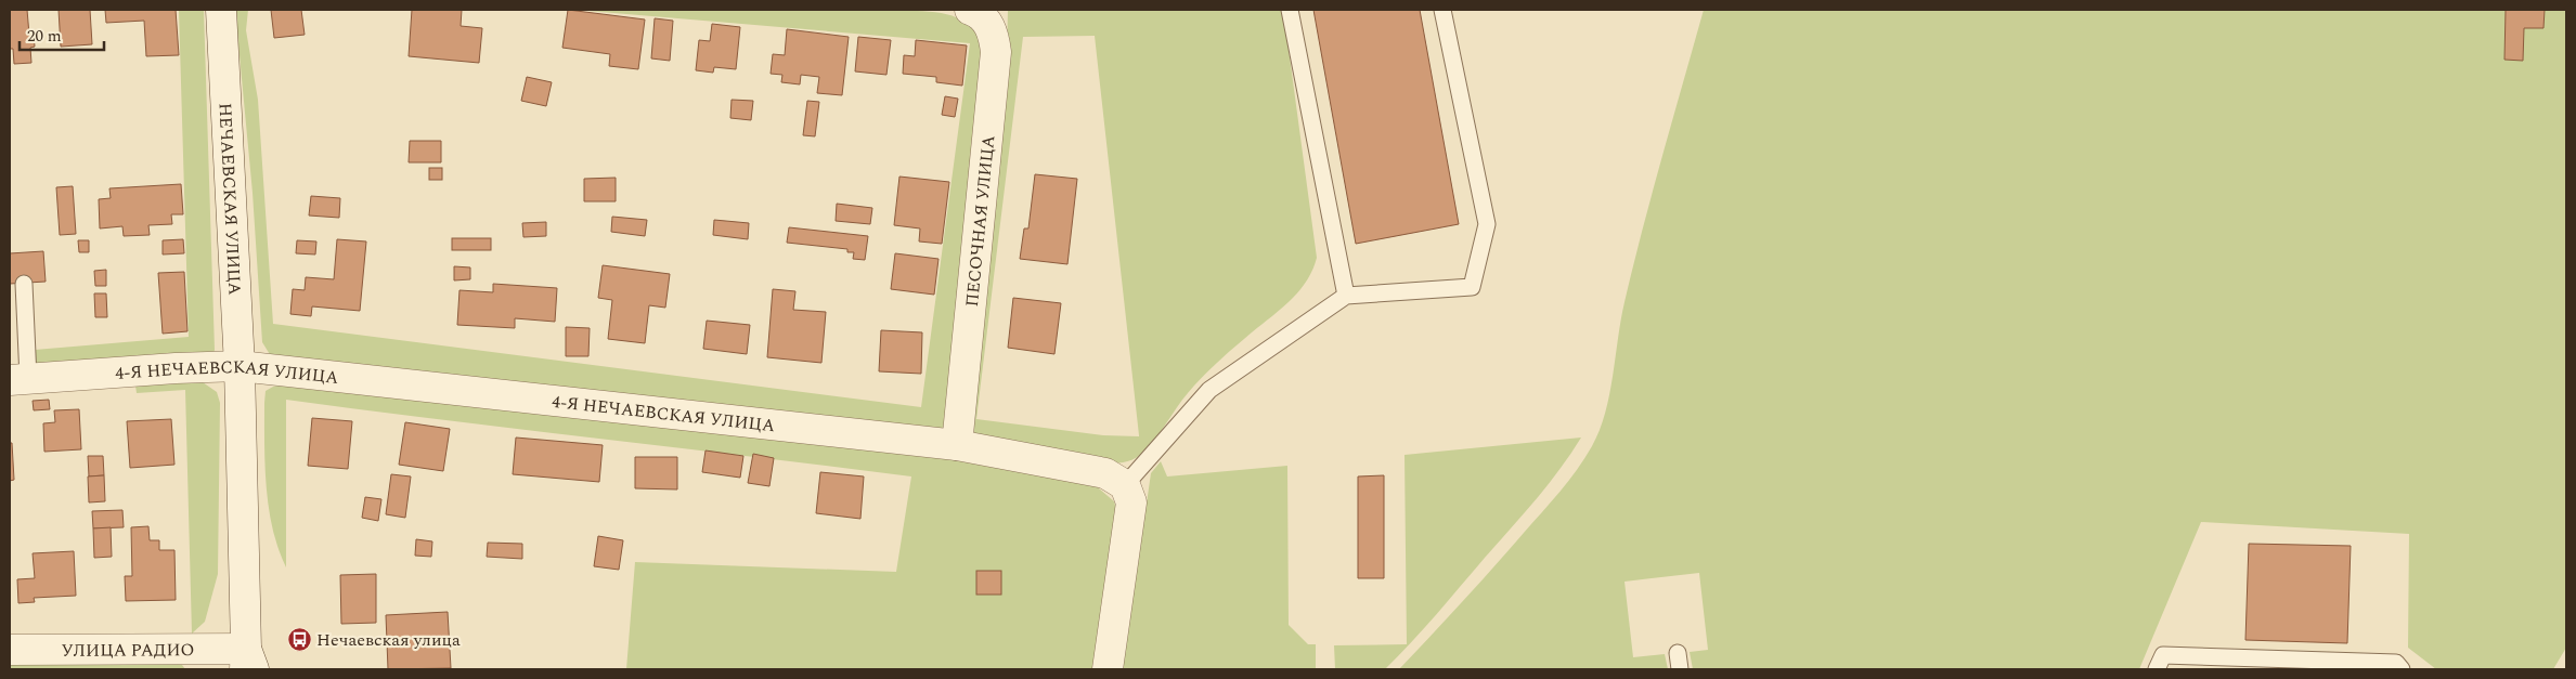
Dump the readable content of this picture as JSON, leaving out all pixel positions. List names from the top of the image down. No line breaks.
{"streets":{"street":["НЕЧАЕВСКАЯ УЛИЦА","ПЕСОЧНАЯ УЛИЦА","4-Я НЕЧАЕВСКАЯ УЛИЦА","УЛИЦА РАДИО"]},"crossings":[["НЕЧАЕВСКАЯ УЛИЦА","4-Я НЕЧАЕВСКАЯ УЛИЦА"],["НЕЧАЕВСКАЯ УЛИЦА","УЛИЦА РАДИО"],["ПЕСОЧНАЯ УЛИЦА","4-Я НЕЧАЕВСКАЯ УЛИЦА"]],"places":{"bus stop":["Нечаевская улица"]},"scale_bar":"20 m"}
